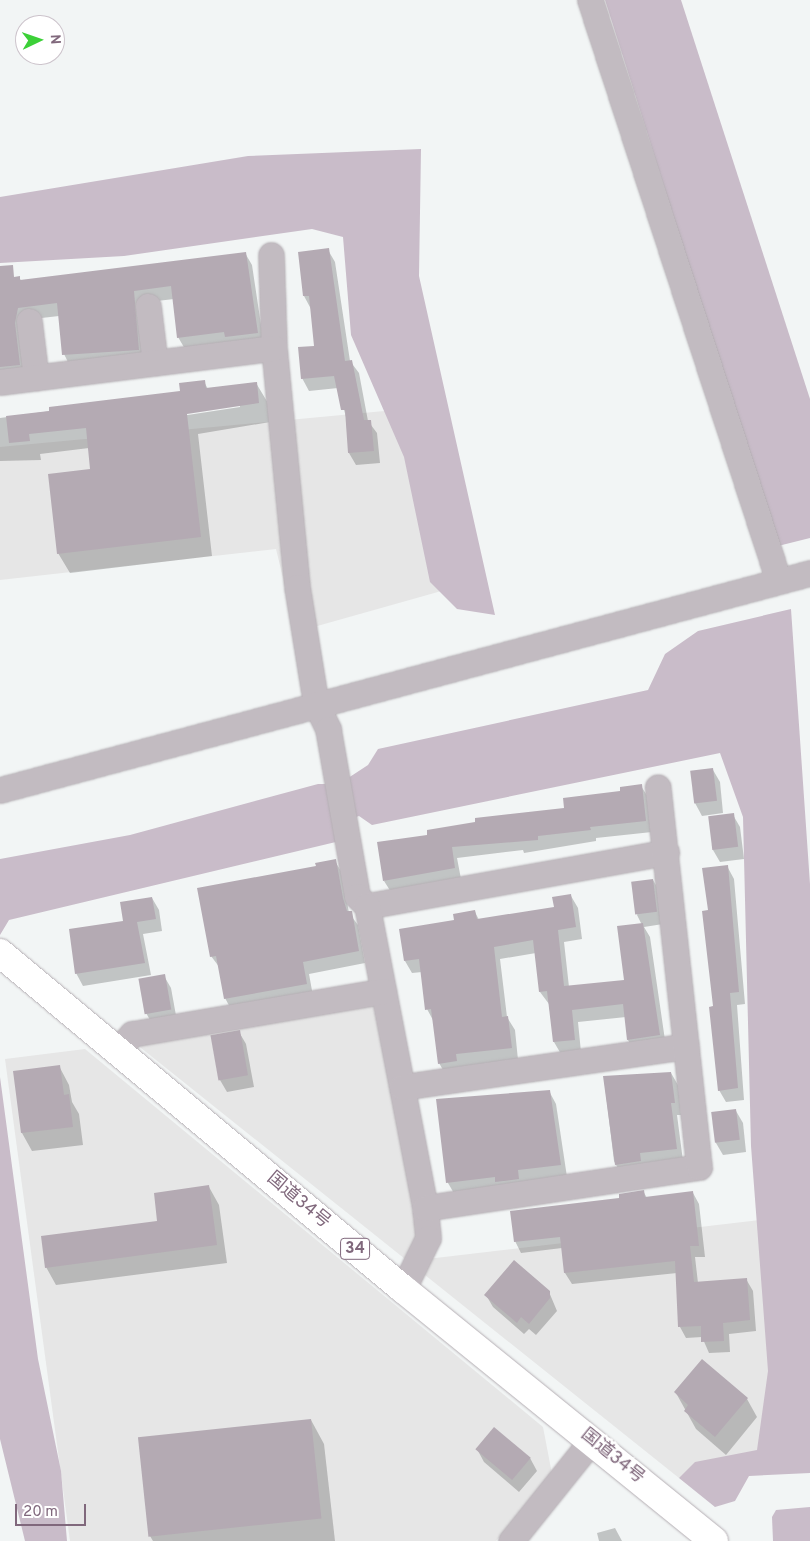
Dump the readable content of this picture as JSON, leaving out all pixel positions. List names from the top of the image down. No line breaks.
{"streets":{"highway":["国道34号","34"]},"scale_bar":"20 m","north":"right"}
